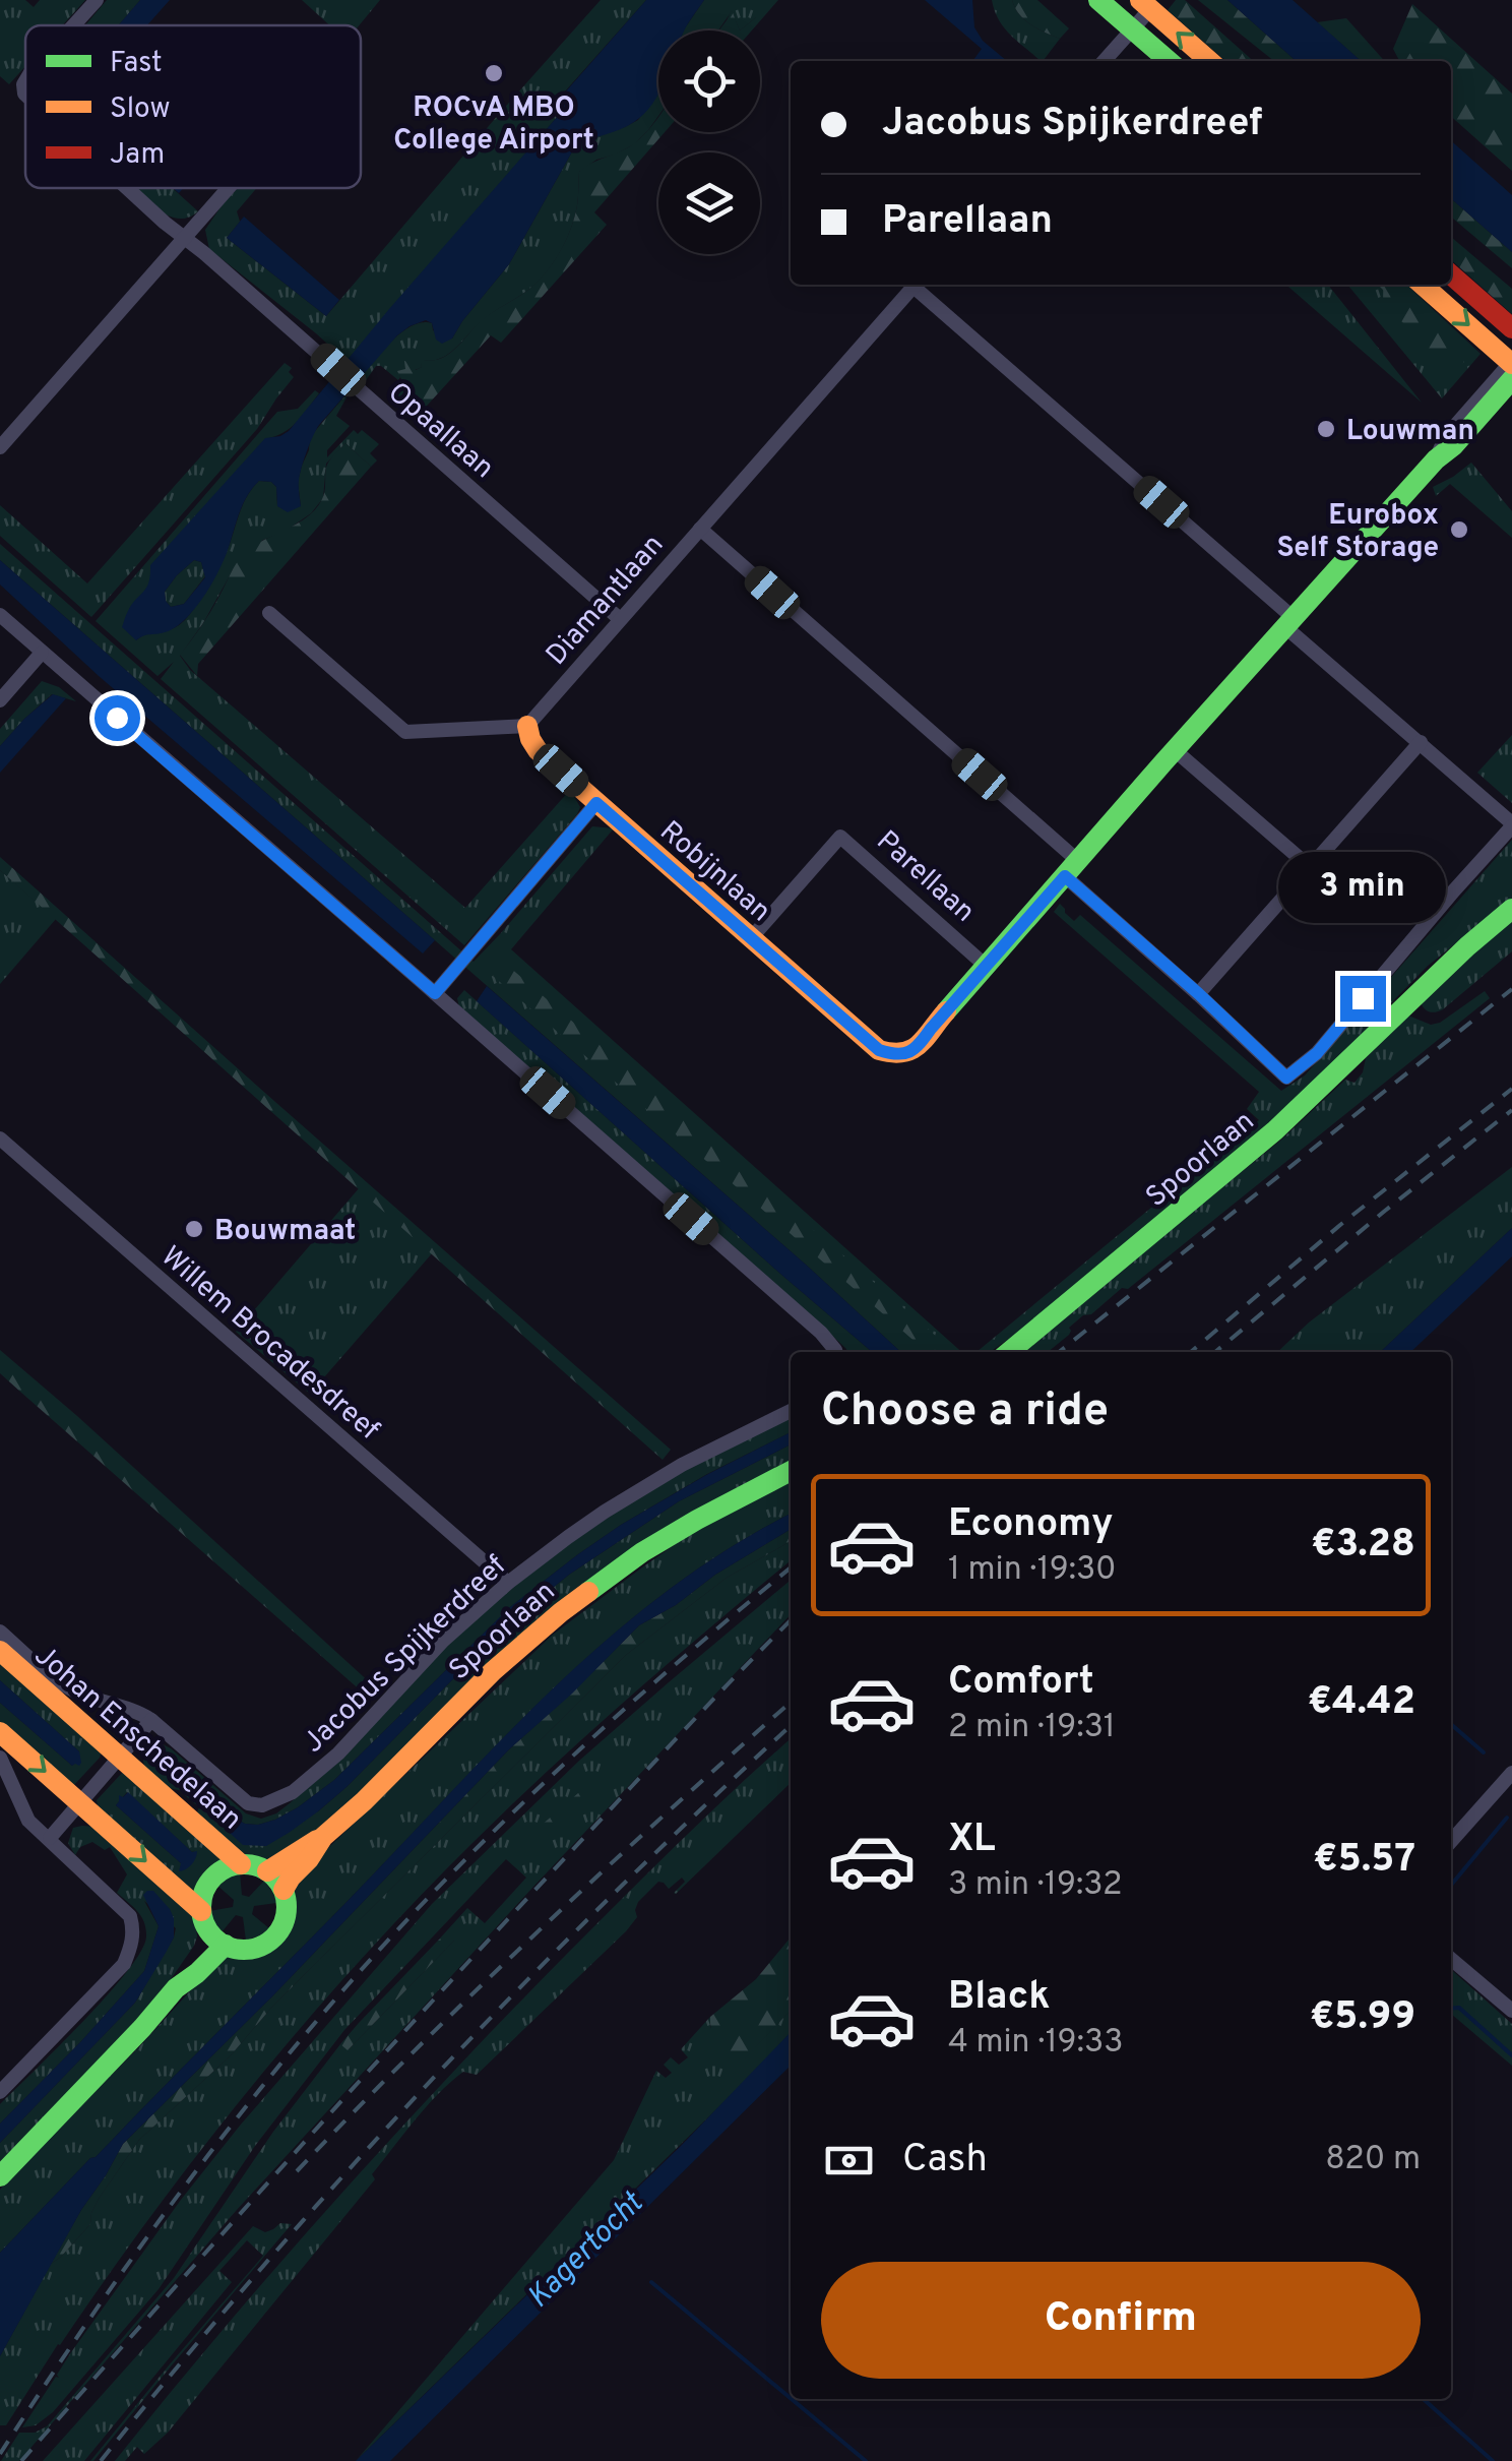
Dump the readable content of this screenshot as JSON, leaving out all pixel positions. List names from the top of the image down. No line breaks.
{"streets":{"main road":["Robijnlaan","Spoorlaan","Johan Enschedelaan"],"street":["Opaallaan","Diamantlaan","Parellaan","Willem Brocadesdreef","Jacobus Spijkerdreef"]},"crossings":[["Opaallaan","Diamantlaan"],["Diamantlaan","Robijnlaan"],["Robijnlaan","Parellaan"],["Spoorlaan","Johan Enschedelaan"],["Willem Brocadesdreef","Jacobus Spijkerdreef"]],"water":["Kagertocht"],"places":["ROCvA MBO College Airport","Louwman","Eurobox Self Storage","Bouwmaat"],"legend":["Fast","Slow","Jam"],"page":{"banner":["Jacobus Spijkerdreef","Parellaan"],"bubble":"3 min","heading":"Choose a ride","list":[{"name":"Economy","note":"1 min · 19:30","value":"€3.28"},{"name":"Comfort","note":"2 min · 19:31","value":"€4.42"},{"name":"XL","note":"3 min · 19:32","value":"€5.57"},{"name":"Black","note":"4 min · 19:33","value":"€5.99"}],"pay":["Cash","820 m"],"buttons":"Confirm"}}
